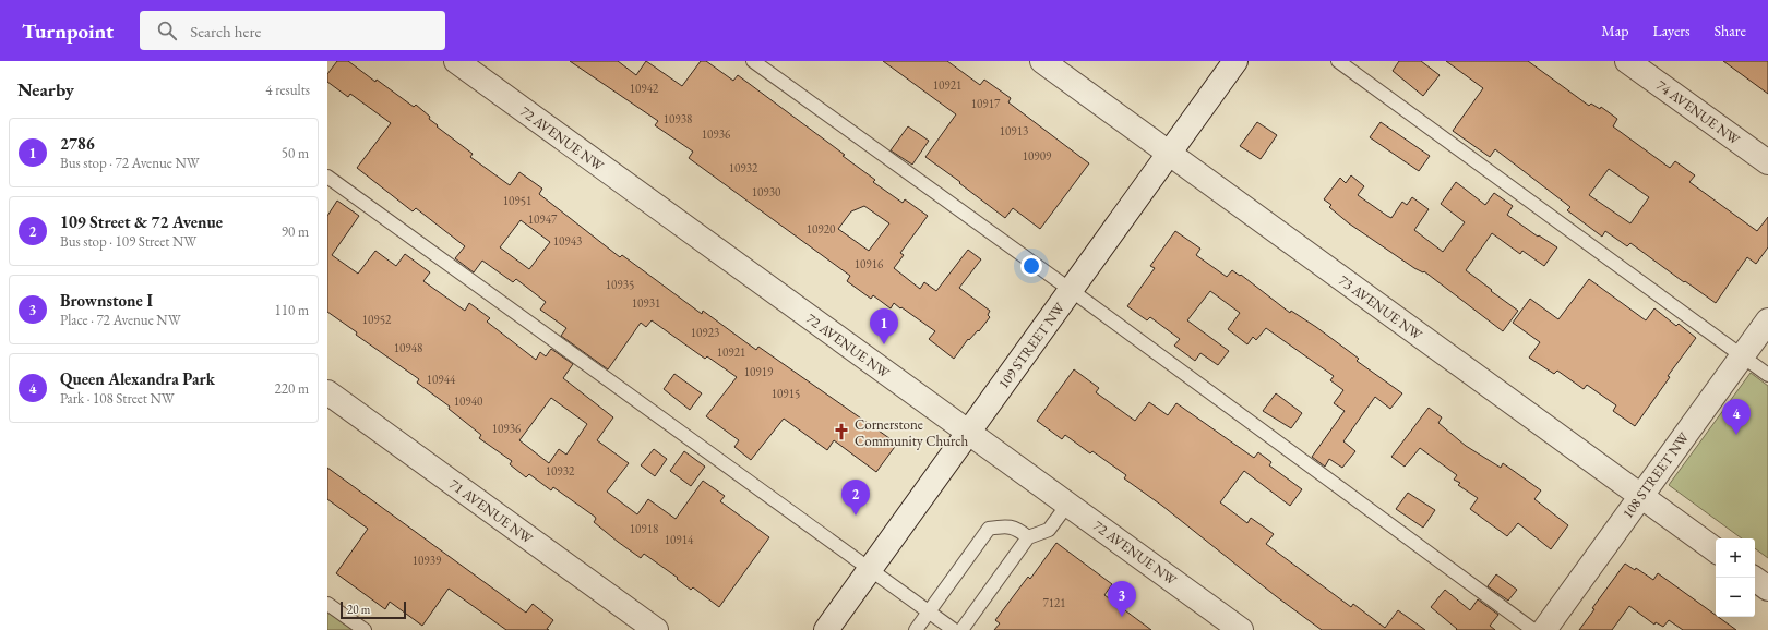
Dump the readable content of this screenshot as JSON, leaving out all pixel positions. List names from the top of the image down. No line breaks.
{"streets":{"street":["74 AVENUE NW","72 AVENUE NW","73 AVENUE NW","109 STREET NW","108 STREET NW","71 AVENUE NW"]},"crossings":[["72 AVENUE NW","109 STREET NW"],["73 AVENUE NW","109 STREET NW"],["73 AVENUE NW","108 STREET NW"]],"places":{"church":["Cornerstone Community Church"]},"house_numbers":["10921","10942","10917","10938","10913","10936","10909","10932","10930","10951","10947","10920","10943","10916","10935","10931","10952","10923","10948","10921","10919","10944","10915","10940","10936","10932","10918","10914","10939","7121"],"scale_bar":"20 m","page":{"header":"Turnpoint","search":"Search here","nav":["Map","Layers","Share"],"heading":["Nearby","4 results"],"list":[{"mark":"1","name":"2786","note":"Bus stop · 72 Avenue NW","value":"50 m"},{"mark":"2","name":"109 Street & 72 Avenue","note":"Bus stop · 109 Street NW","value":"90 m"},{"mark":"3","name":"Brownstone I","note":"Place · 72 Avenue NW","value":"110 m"},{"mark":"4","name":"Queen Alexandra Park","note":"Park · 108 Street NW","value":"220 m"}],"pins":["1","4","2","3"],"map_buttons":["+","−"],"scale":"20 m"}}
